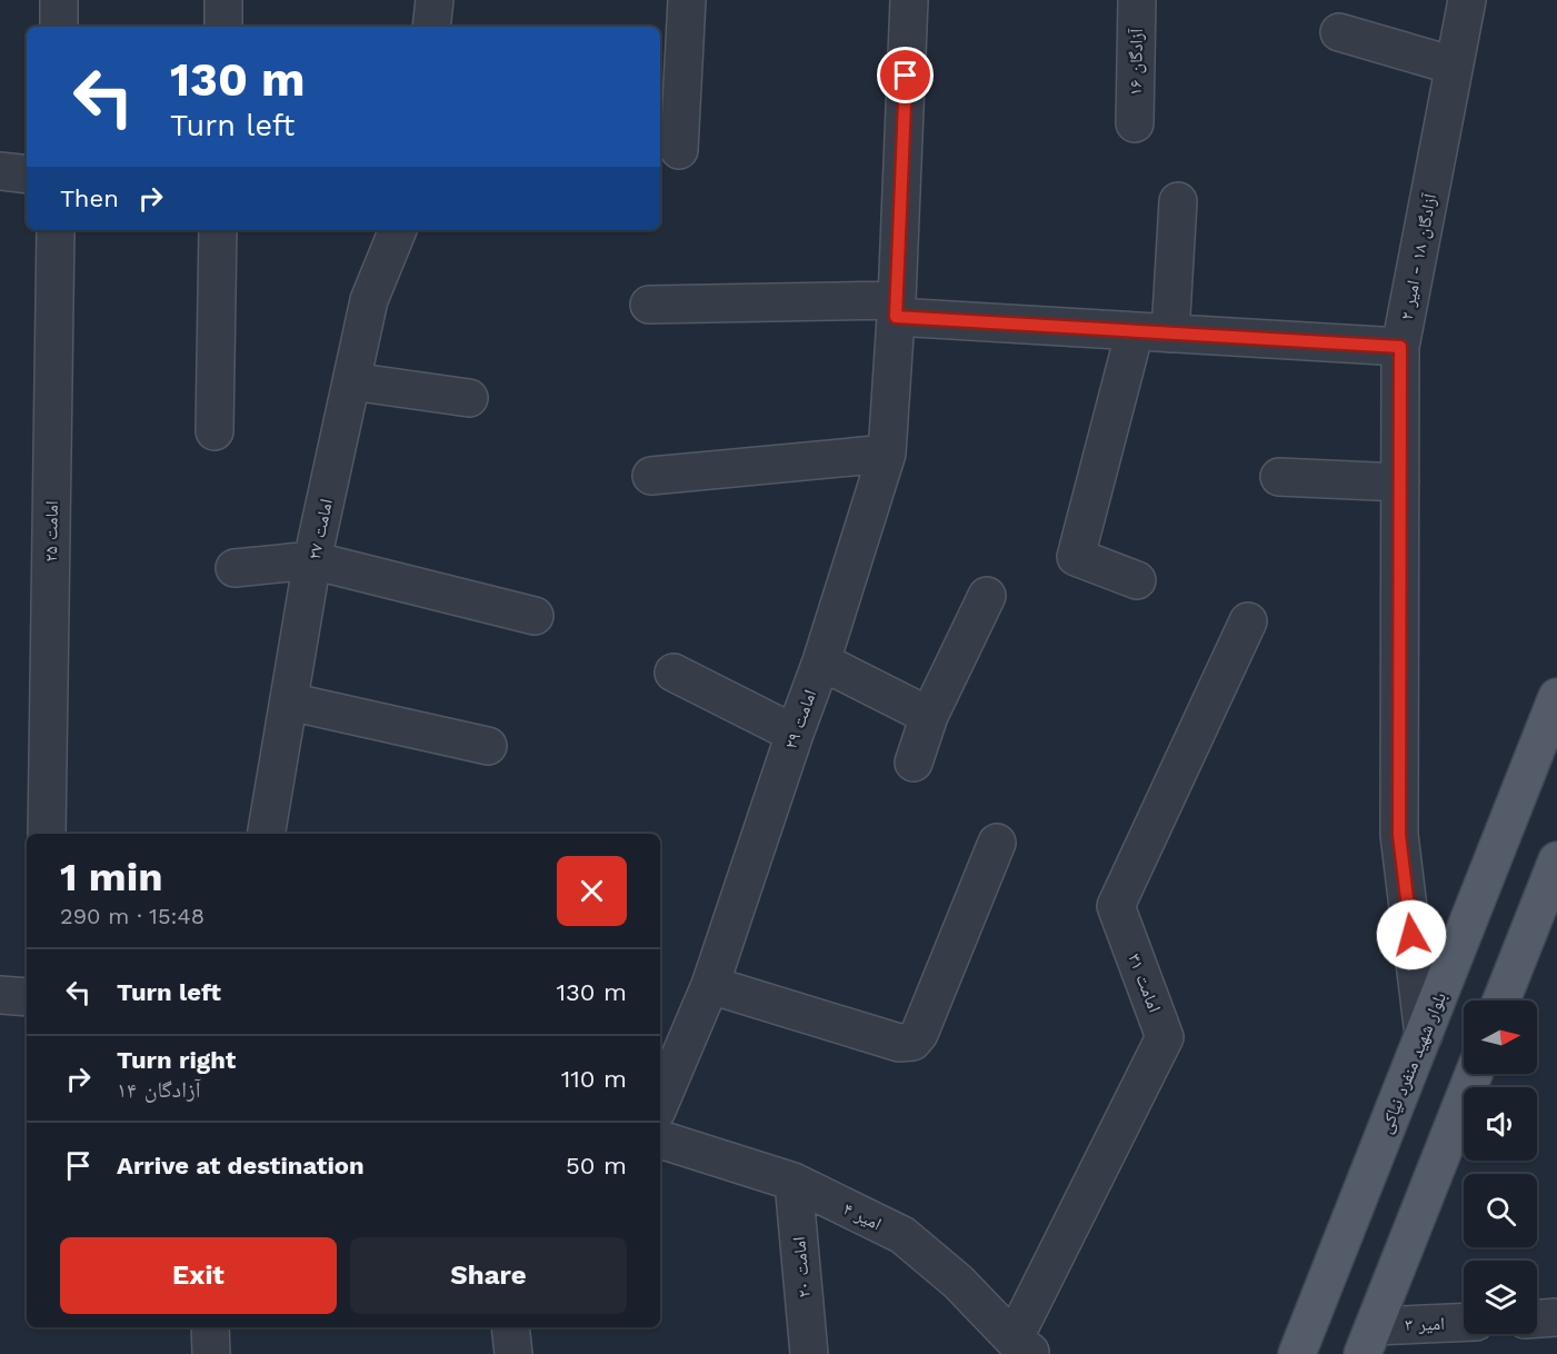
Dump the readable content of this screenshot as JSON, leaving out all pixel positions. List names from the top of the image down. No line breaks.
{"streets":{"main road":["بلوار شهید منفرد نیاکی"],"street":["آزادگان ۱۶","آزادگان ۱۸ - امیر ۲","امامت ۲۷","امامت ۲۵","امامت ۲۹","امامت ۳۱","امیر ۴","امامت ۲۰","امیر ۳"]},"crossings":[["آزادگان ۱۸ - امیر ۲","بلوار شهید منفرد نیاکی"],["امامت ۳۱","امیر ۴"],["امیر ۴","امامت ۲۰"]],"north":"right","page":{"turn":["130 m","Turn left"],"then":"Then","heading":["1 min","290 m · 15:48"],"list":[{"name":"Turn left","value":"130 m"},{"name":"Turn right","note":"آزادگان ۱۴","value":"110 m"},{"name":"Arrive at destination","value":"50 m"}],"buttons":["Exit","Share"]}}
